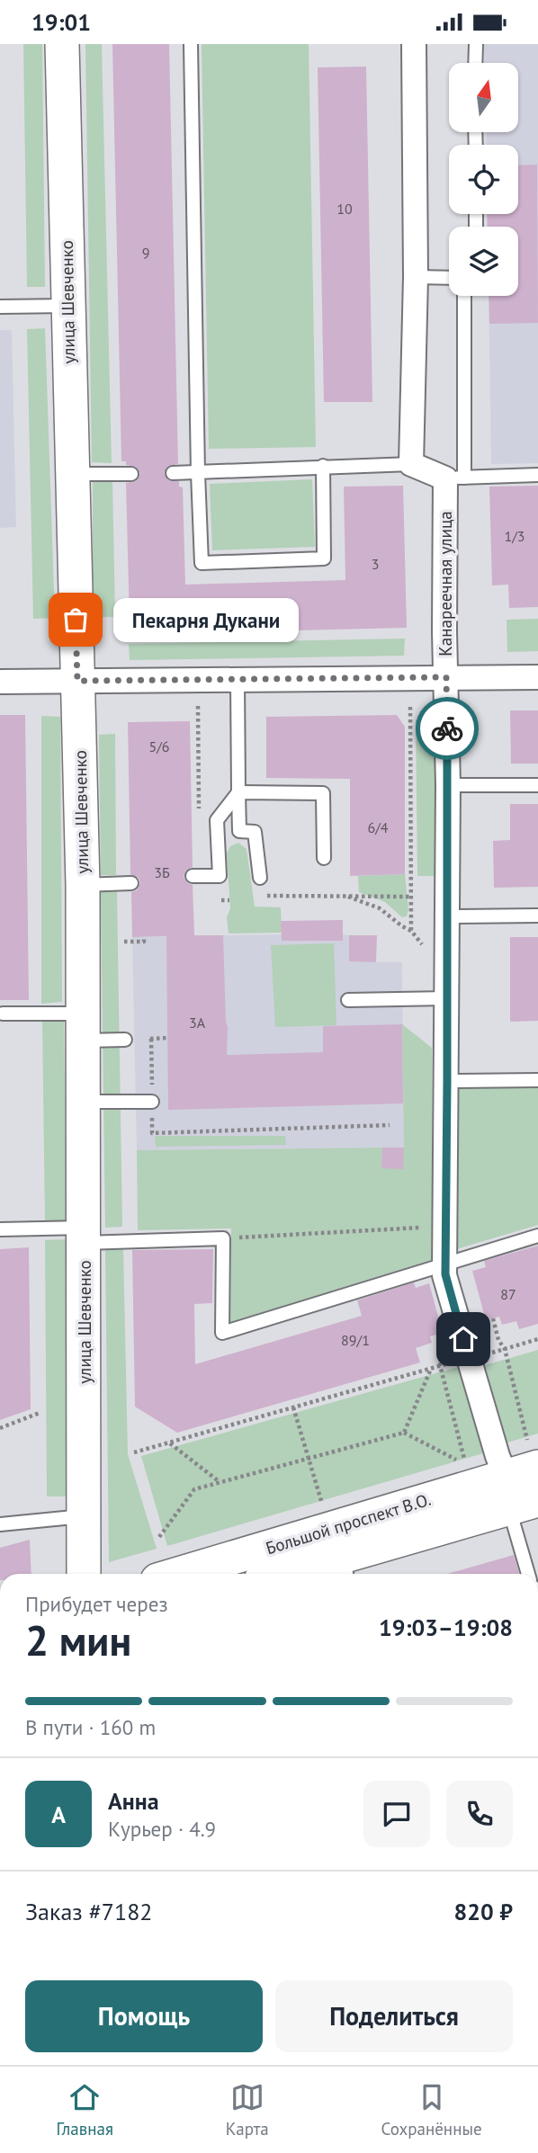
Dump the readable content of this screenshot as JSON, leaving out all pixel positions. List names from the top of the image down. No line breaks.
{"streets":{"street":["улица Шевченко","Канареечная улица","Большой проспект В.О."]},"crossings":[["Канареечная улица","Большой проспект В.О."]],"places":["Пекарня Дукани"],"house_numbers":["10","9","1/3","3","5/6","6/4","3Б","3А","87","89/1"],"north":"top","page":{"status":"19:01","bubble":"Пекарня Дукани","heading":["2 мин","Прибудет через","19:03–19:08"],"panel":["Анна","Курьер · 4.9","Заказ #7182","820 ₽"],"bar":"В пути · 160 m","round":"А","buttons":["Помощь","Поделиться"],"tabs":["Главная","Карта","Сохранённые"]}}
